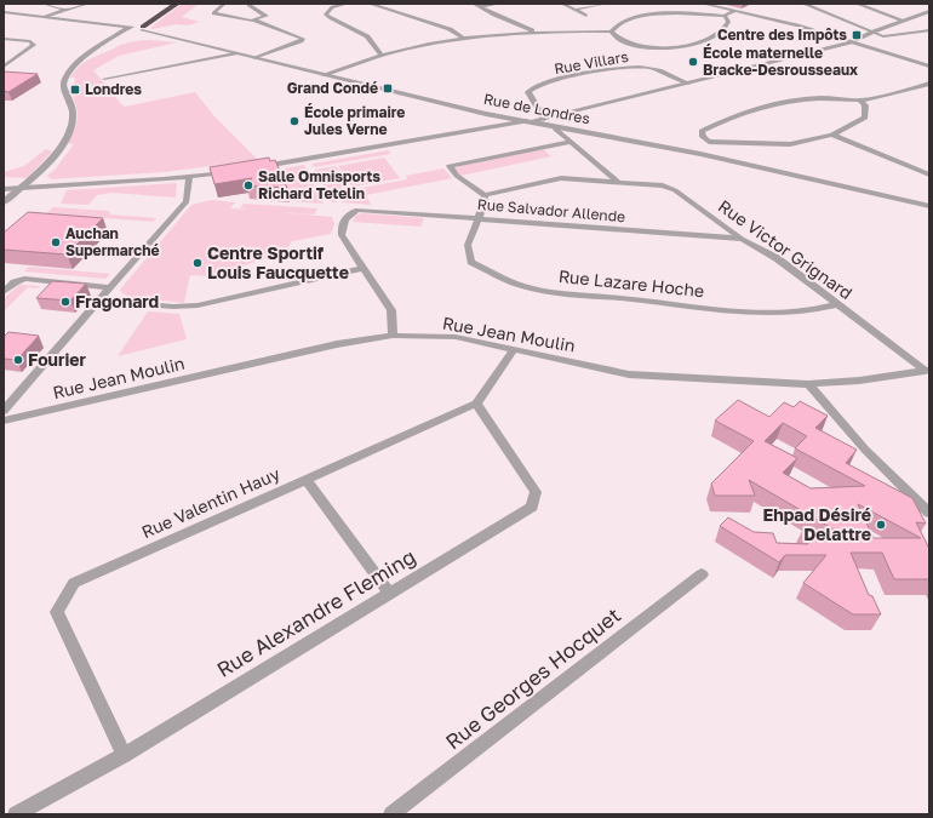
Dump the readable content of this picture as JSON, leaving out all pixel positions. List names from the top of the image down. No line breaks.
{"streets":{"street":["Rue Villars","Rue de Londres","Rue Salvador Allende","Rue Victor Grignard","Rue Lazare Hoche","Rue Jean Moulin","Rue Valentin Hauy","Rue Alexandre Fleming","Rue Georges Hocquet"]},"crossings":[["Rue Salvador Allende","Rue Victor Grignard"],["Rue Salvador Allende","Rue Lazare Hoche"],["Rue Victor Grignard","Rue Lazare Hoche"],["Rue Victor Grignard","Rue Jean Moulin"],["Rue Valentin Hauy","Rue Alexandre Fleming"]],"places":{"transit":["Centre des Impôts","Grand Condé","Londres"],"other":["École maternelle Bracke-Desrousseaux","École primaire Jules Verne","Salle Omnisports Richard Tetelin","Auchan Supermarché","Centre Sportif Louis Faucquette","Fragonard","Fourier","Ehpad Désiré Delattre"]}}
